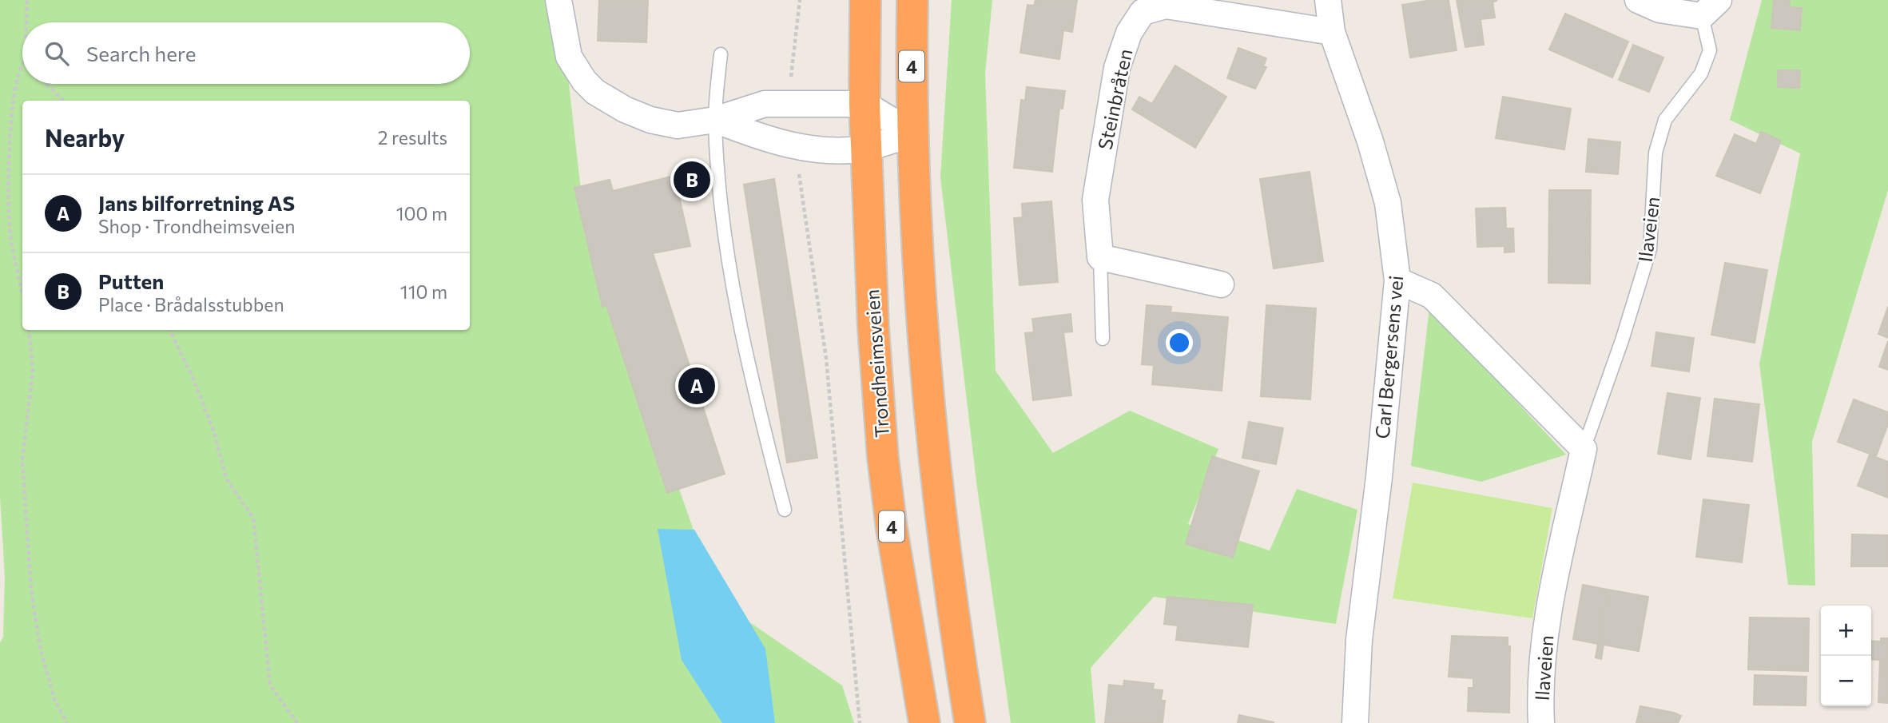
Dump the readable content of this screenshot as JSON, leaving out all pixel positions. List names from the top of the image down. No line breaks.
{"streets":{"highway":["4","Trondheimsveien"],"street":["Steinbråten","Ilaveien","Carl Bergersens vei"]},"crossings":[["Steinbråten","Carl Bergersens vei"]],"page":{"search":"Search here","heading":["Nearby","2 results"],"pins":["B","A"],"list":[{"mark":"A","name":"Jans bilforretning AS","note":"Shop · Trondheimsveien","value":"100 m"},{"mark":"B","name":"Putten","note":"Place · Brådalsstubben","value":"110 m"}],"map_buttons":["+","−"]}}
